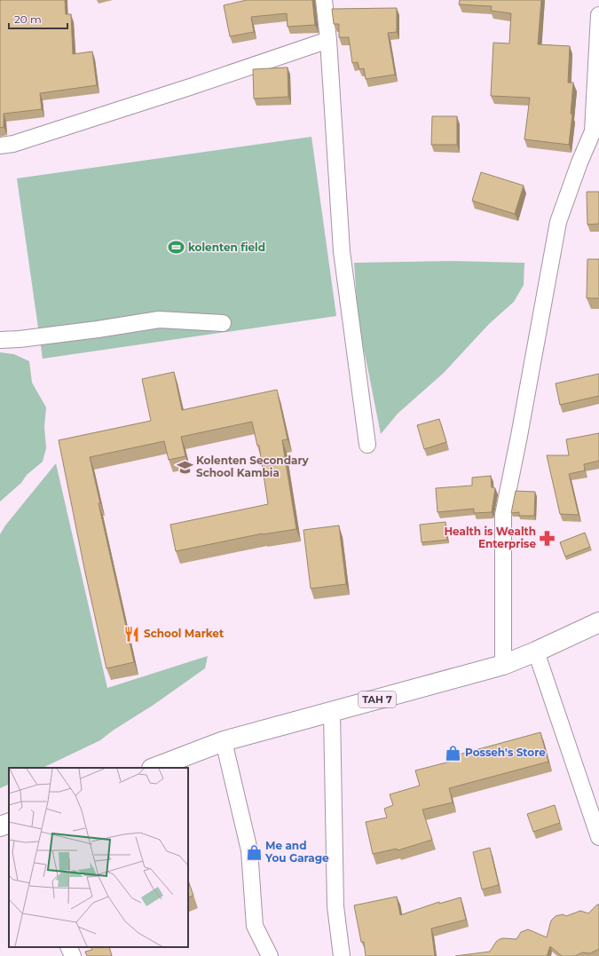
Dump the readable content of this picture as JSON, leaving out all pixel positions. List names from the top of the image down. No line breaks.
{"streets":{"highway":["TAH 7"]},"places":{"sports":["kolenten field"],"school or university":["Kolenten Secondary School Kambia"],"pharmacy":["Health is Wealth Enterprise"],"restaurant":["School Market"],"shop":["Posseh's Store","Me and You Garage"]},"scale_bar":"20 m"}
